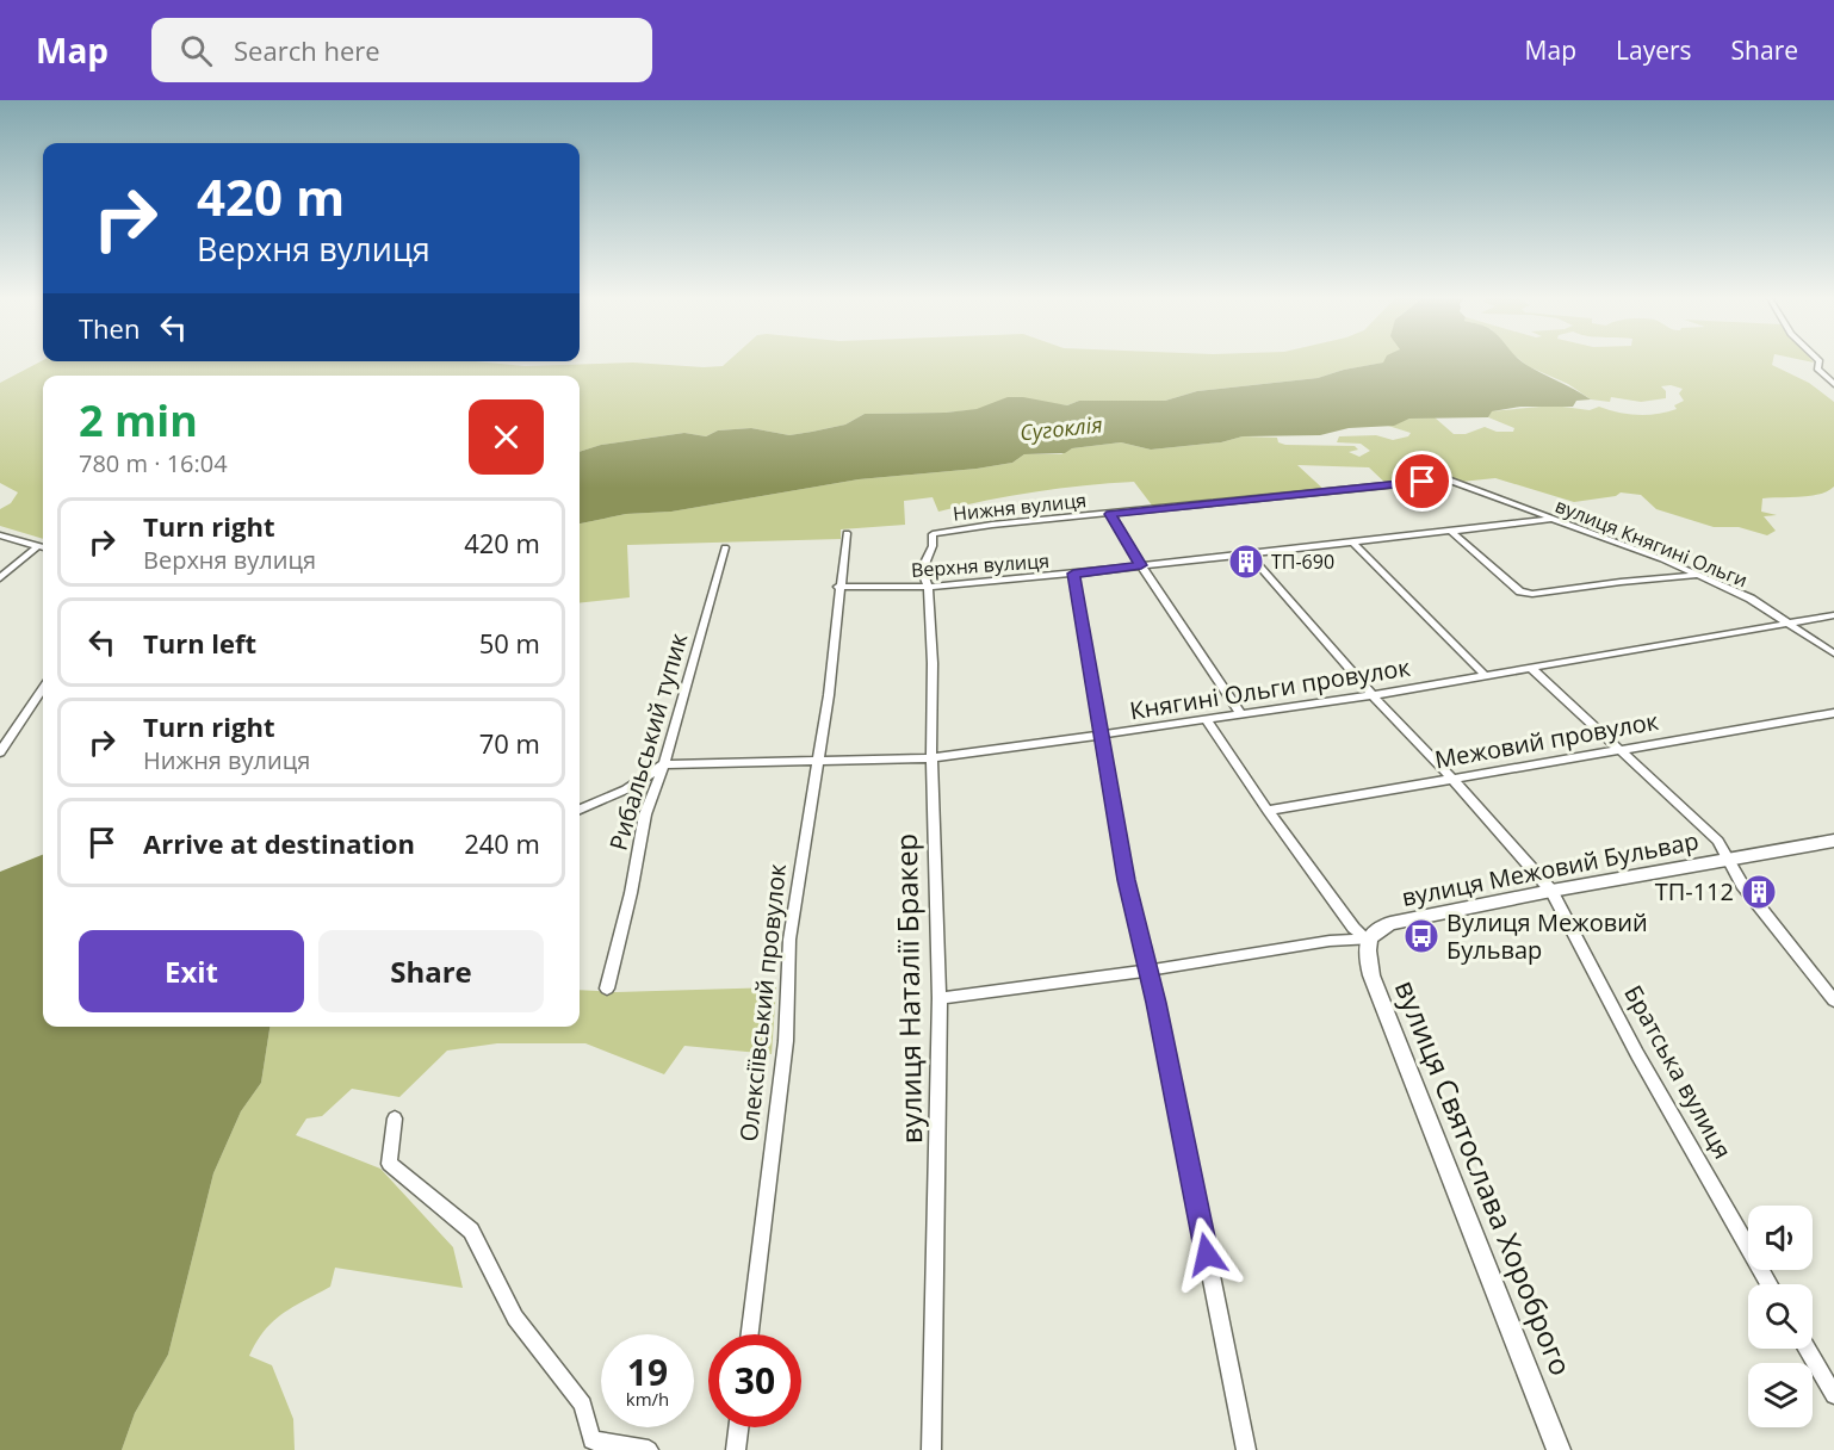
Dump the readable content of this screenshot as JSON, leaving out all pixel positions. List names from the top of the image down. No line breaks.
{"streets":{"street":["Нижня вулиця","вулиця Княгині Ольги","Верхня вулиця","Княгині Ольги провулок","Межовий провулок","Рибальський тупик","вулиця Межовий Бульвар","вулиця Наталії Бракер","Олексіївський провулок","Братська вулиця","вулиця Святослава Хороброго"]},"crossings":[["Нижня вулиця","вулиця Княгині Ольги"],["Нижня вулиця","вулиця Наталії Бракер"],["вулиця Княгині Ольги","Верхня вулиця"],["вулиця Княгині Ольги","Княгині Ольги провулок"],["Верхня вулиця","вулиця Наталії Бракер"],["Верхня вулиця","Олексіївський провулок"],["Верхня вулиця","Братська вулиця"],["Княгині Ольги провулок","Рибальський тупик"],["Княгині Ольги провулок","вулиця Наталії Бракер"],["Княгині Ольги провулок","Олексіївський провулок"],["Княгині Ольги провулок","Братська вулиця"],["Межовий провулок","Братська вулиця"],["вулиця Межовий Бульвар","Братська вулиця"],["вулиця Межовий Бульвар","вулиця Святослава Хороброго"]],"water":["Сугоклія"],"places":{"building":["ТП-690","ТП-112"],"bus stop":["Вулиця Межовий Бульвар"]},"page":{"header":"Map","search":"Search here","nav":["Map","Layers","Share"],"turn":["420 m","Верхня вулиця"],"then":"Then","heading":["2 min","780 m · 16:04"],"list":[{"name":"Turn right","note":"Верхня вулиця","value":"420 m"},{"name":"Turn left","value":"50 m"},{"name":"Turn right","note":"Нижня вулиця","value":"70 m"},{"name":"Arrive at destination","value":"240 m"}],"buttons":["Exit","Share"],"speed":"19 km/h","limit":"30"}}
